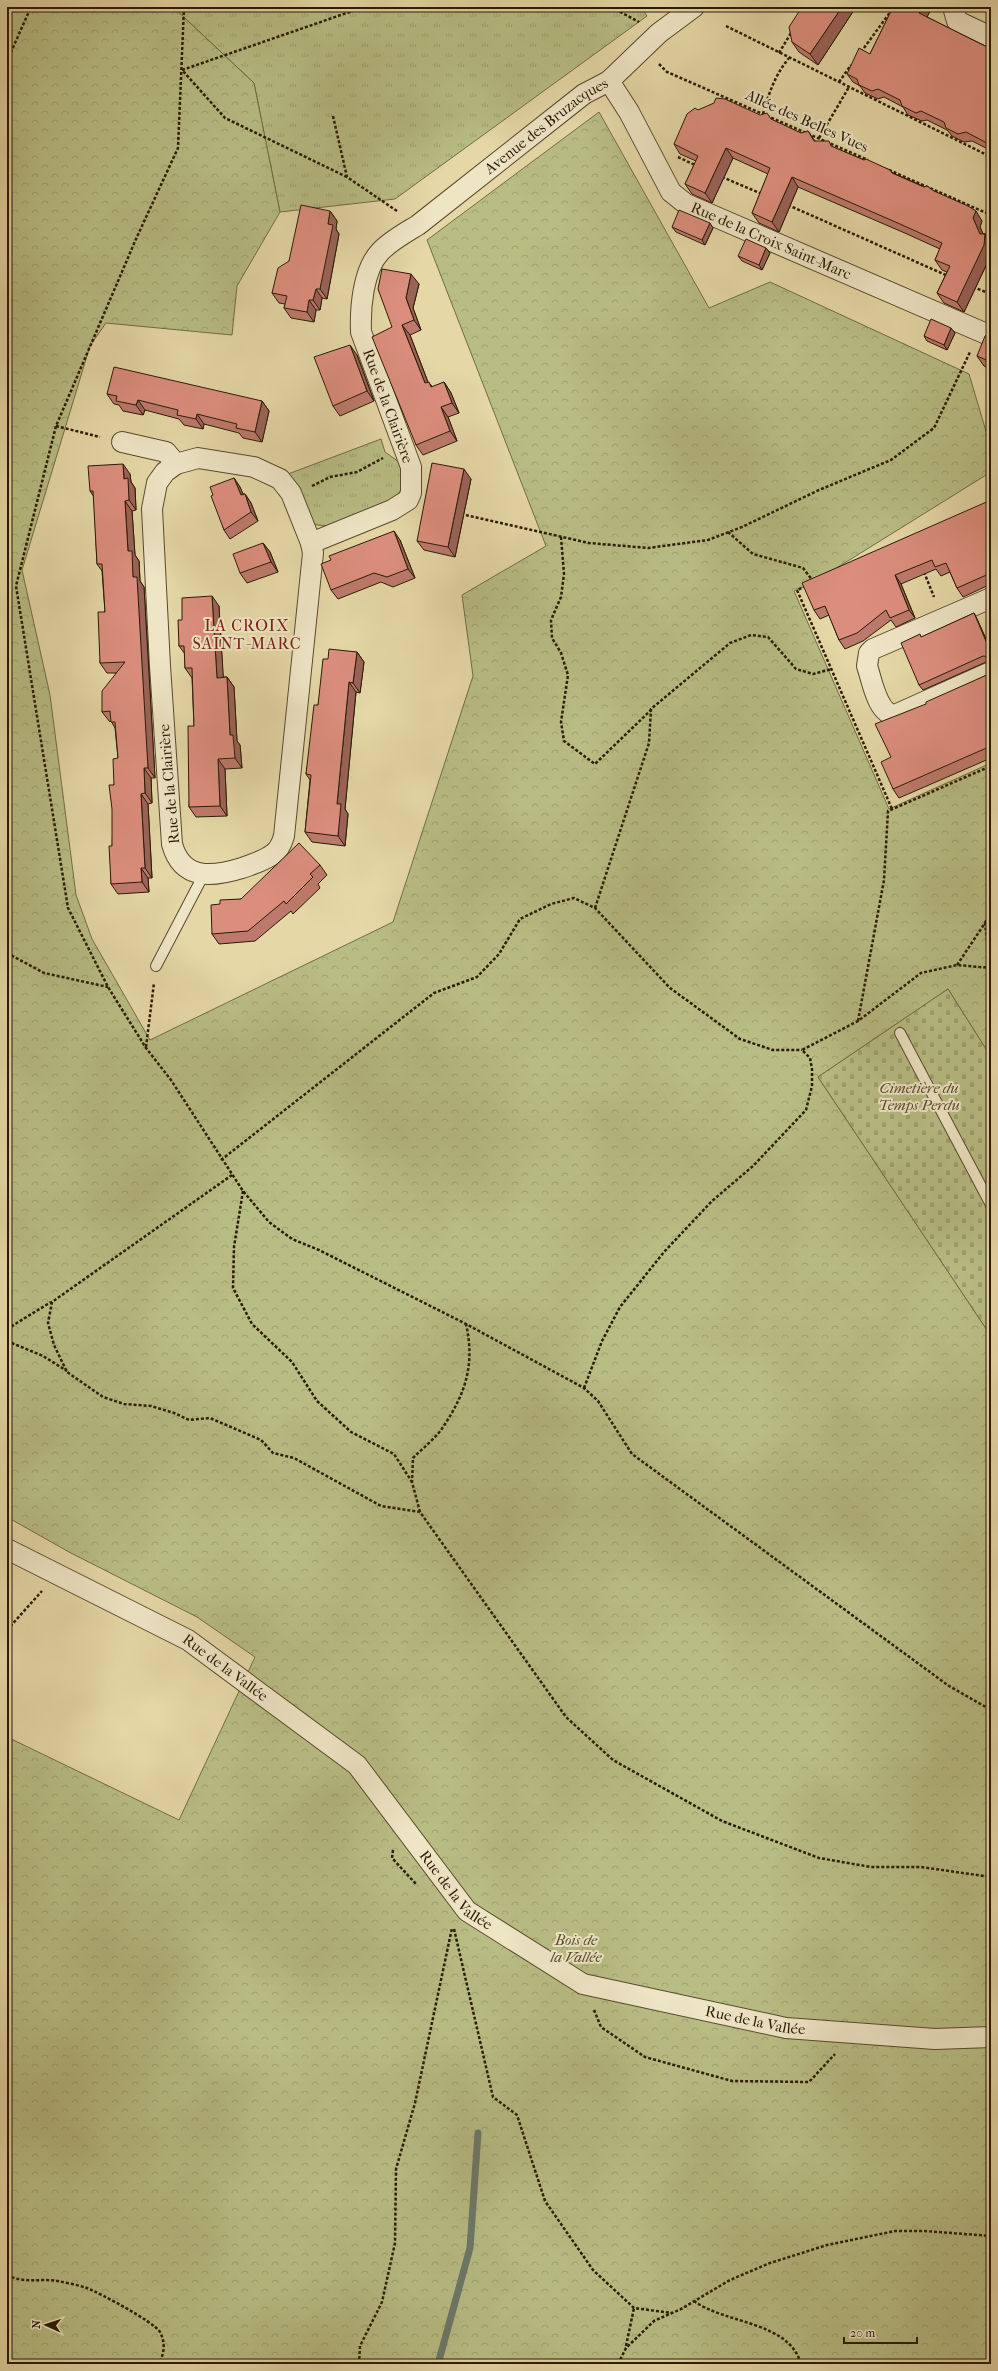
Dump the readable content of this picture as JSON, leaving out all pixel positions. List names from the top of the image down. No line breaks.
{"streets":{"street":["Avenue des Bruzacques","Rue de la Croix Saint-Marc","Rue de la Clairière","Rue de la Vallée"],"path":["Allée des Belles Vues"]},"crossings":[["Allée des Belles Vues","Avenue des Bruzacques"],["Avenue des Bruzacques","Rue de la Croix Saint-Marc"],["Avenue des Bruzacques","Rue de la Clairière"]],"districts":["LA CROIX SAINT-MARC"],"parks":["Cimetière du Temps Perdu","Bois de la Vallée"],"scale_bar":"20 m","north":"left"}
